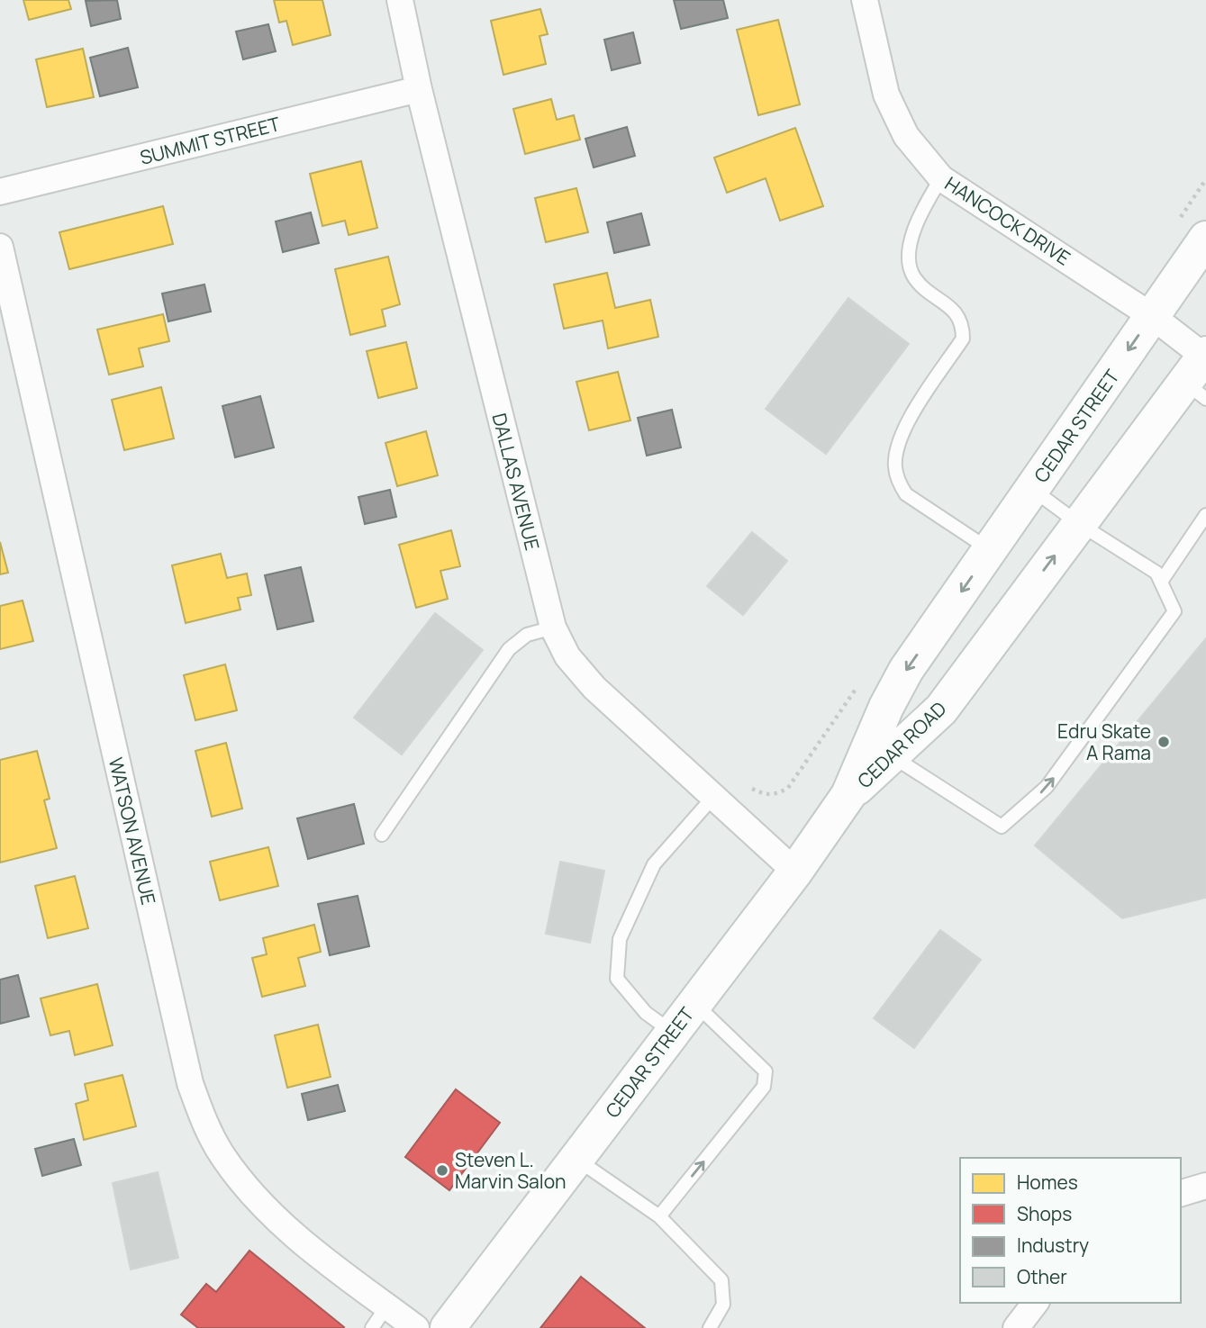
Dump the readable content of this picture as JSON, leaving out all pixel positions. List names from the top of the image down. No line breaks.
{"streets":{"main road":["CEDAR STREET","CEDAR ROAD"],"street":["SUMMIT STREET","HANCOCK DRIVE","DALLAS AVENUE","WATSON AVENUE"]},"crossings":[["SUMMIT STREET","DALLAS AVENUE"],["HANCOCK DRIVE","CEDAR STREET"],["CEDAR STREET","DALLAS AVENUE"],["CEDAR STREET","CEDAR ROAD"]],"places":["Edru Skate A Rama","Steven L. Marvin Salon"],"legend":["Homes","Shops","Industry","Other"]}
